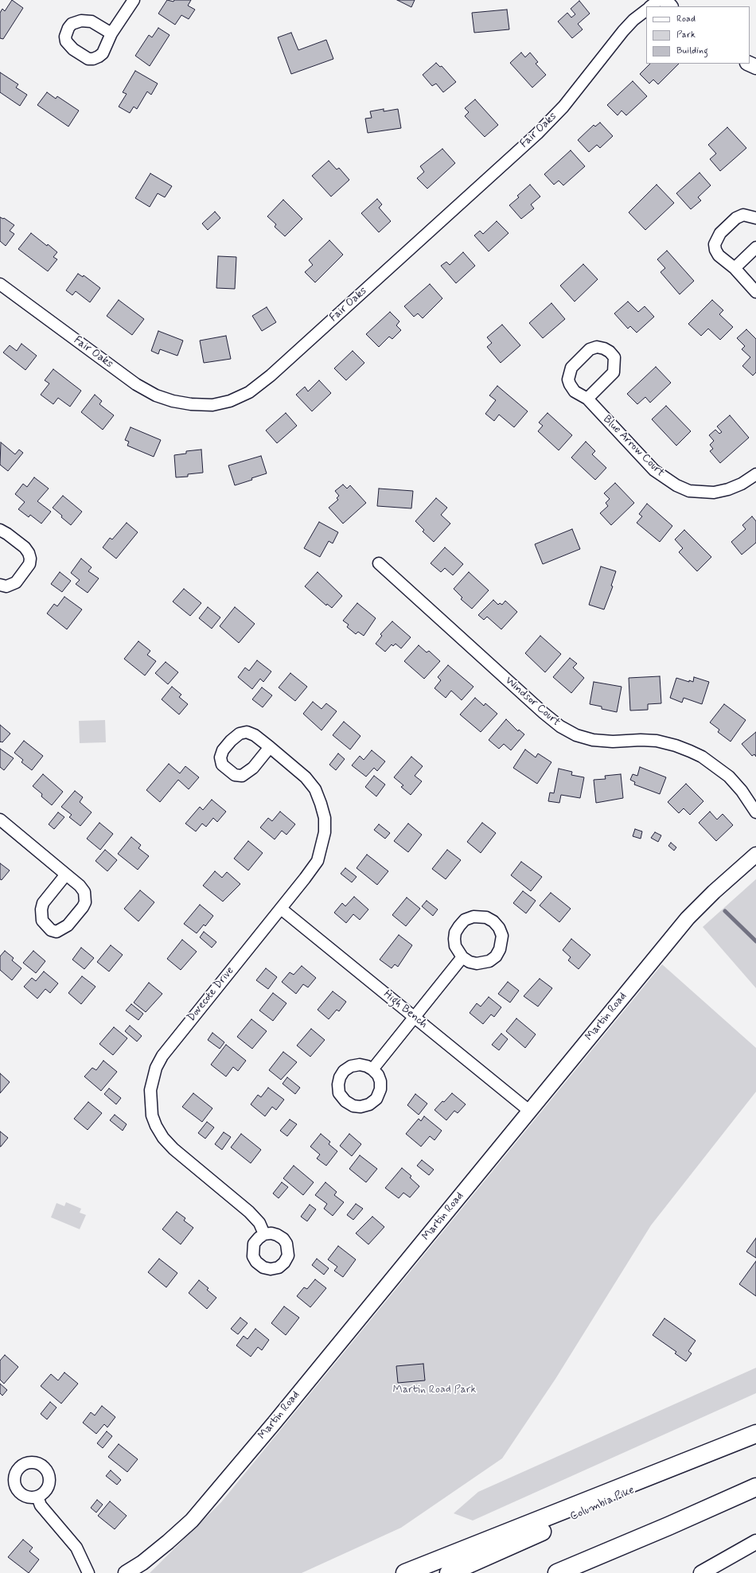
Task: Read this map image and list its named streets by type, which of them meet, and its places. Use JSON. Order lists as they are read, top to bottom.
{
  "streets": {
    "highway": ["Columbia Pike"],
    "street": [
      "Fair Oaks",
      "Blue Arrow Court",
      "Windsor Court",
      "Dovecote Drive",
      "High Bench",
      "Martin Road"
    ]
  },
  "crossings": [
    ["Dovecote Drive", "High Bench"],
    ["High Bench", "Martin Road"]
  ],
  "parks": ["Martin Road Park"],
  "legend": ["Road", "Park", "Building"]
}
